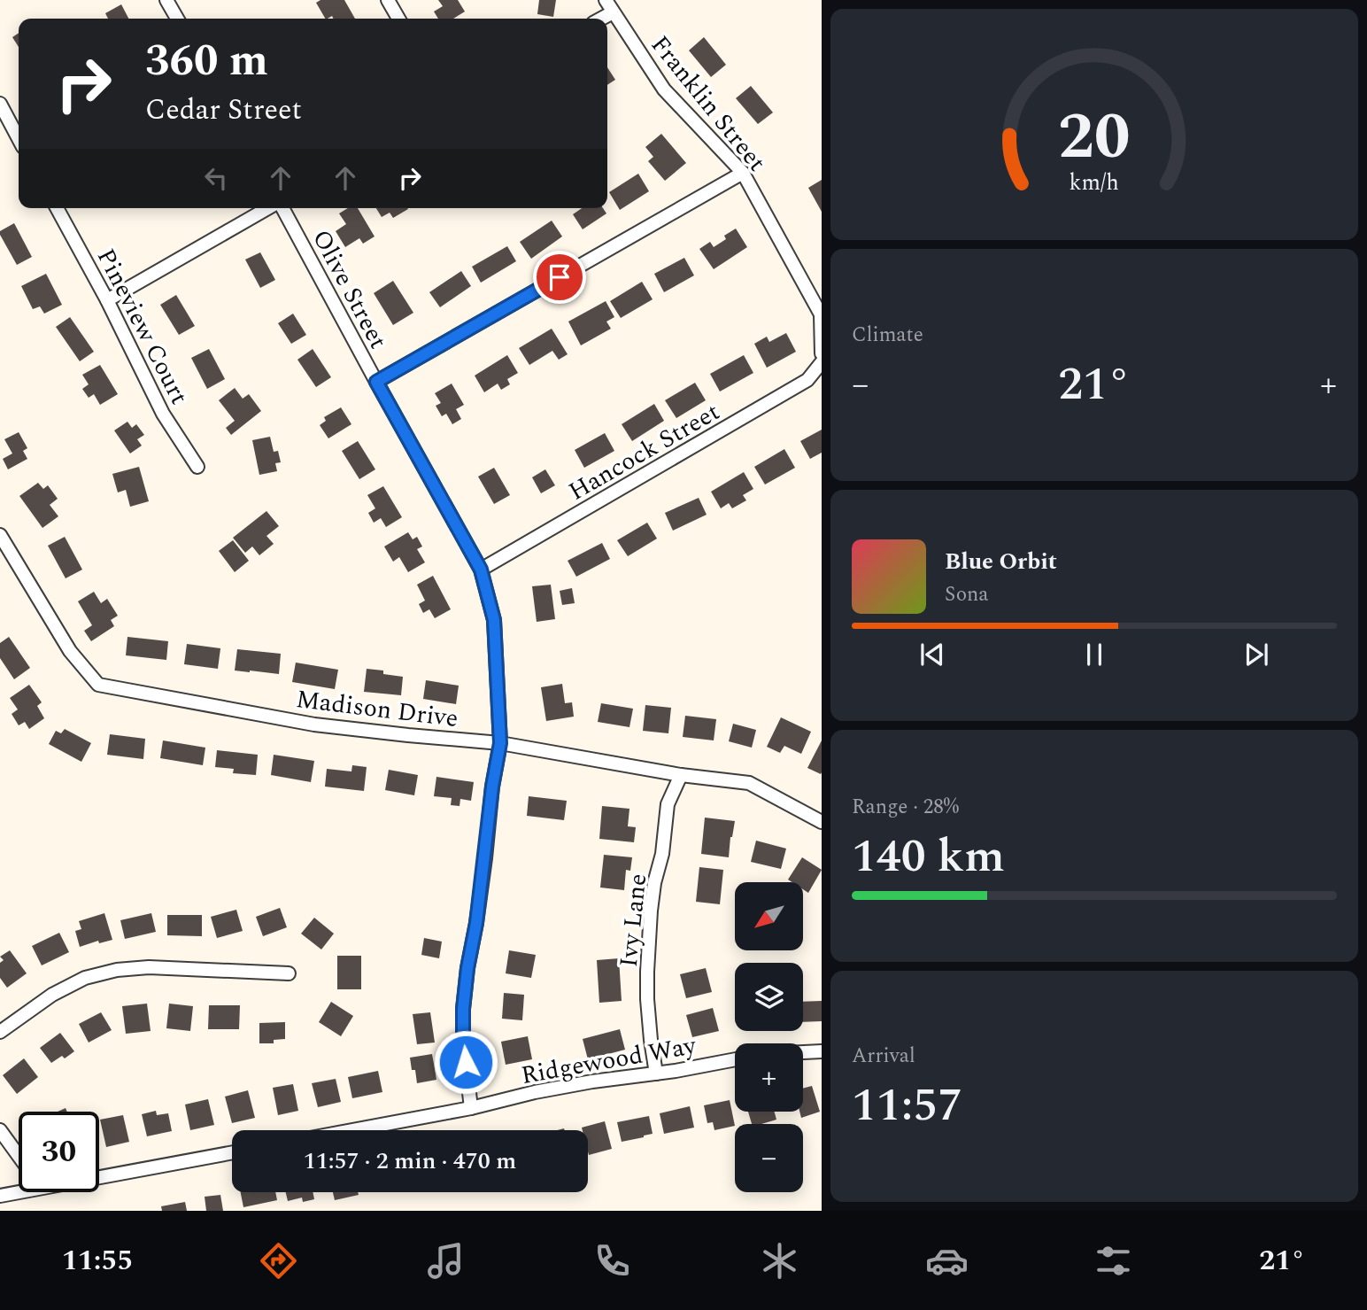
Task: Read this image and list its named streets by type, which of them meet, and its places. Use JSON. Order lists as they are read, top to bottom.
{
  "streets": {
    "street": [
      "Franklin Street",
      "Olive Street",
      "Pineview Court",
      "Hancock Street",
      "Madison Drive",
      "Ivy Lane",
      "Ridgewood Way"
    ]
  },
  "crossings": [
    ["Olive Street", "Hancock Street"],
    ["Olive Street", "Madison Drive"],
    ["Olive Street", "Ridgewood Way"],
    ["Madison Drive", "Ivy Lane"],
    ["Ivy Lane", "Ridgewood Way"]
  ],
  "north": "bottom left",
  "page": {
    "turn": ["360 m", "Cedar Street"],
    "tile": [
      "Climate",
      ["Range · 28%", "140 km"],
      ["Arrival", "11:57"]
    ],
    "heat": ["−", "21°", "+"],
    "song": ["Blue Orbit", "Sona"],
    "map_buttons": ["+", "−"],
    "limit": "30",
    "trip": "11:57 · 2 min · 470 m",
    "tabs": ["11:55", "21°"],
    "gauge": ["20", "km/h"]
  }
}
